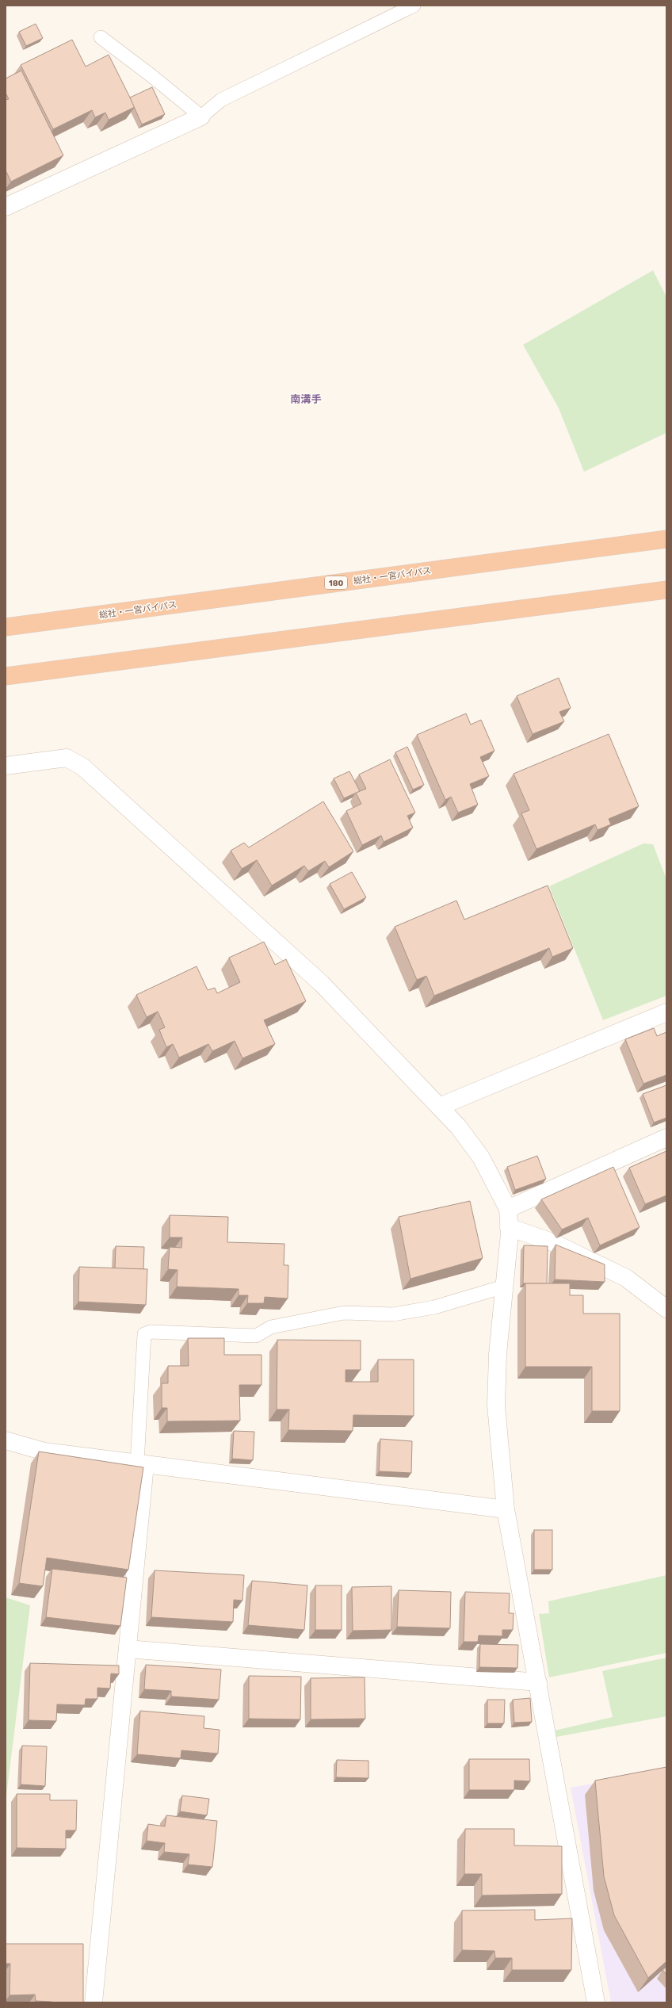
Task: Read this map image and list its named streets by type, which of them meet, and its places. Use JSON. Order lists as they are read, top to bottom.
{
  "streets": {
    "highway": ["総社・一宮バイパス", "180"]
  },
  "districts": ["南溝手"]
}
